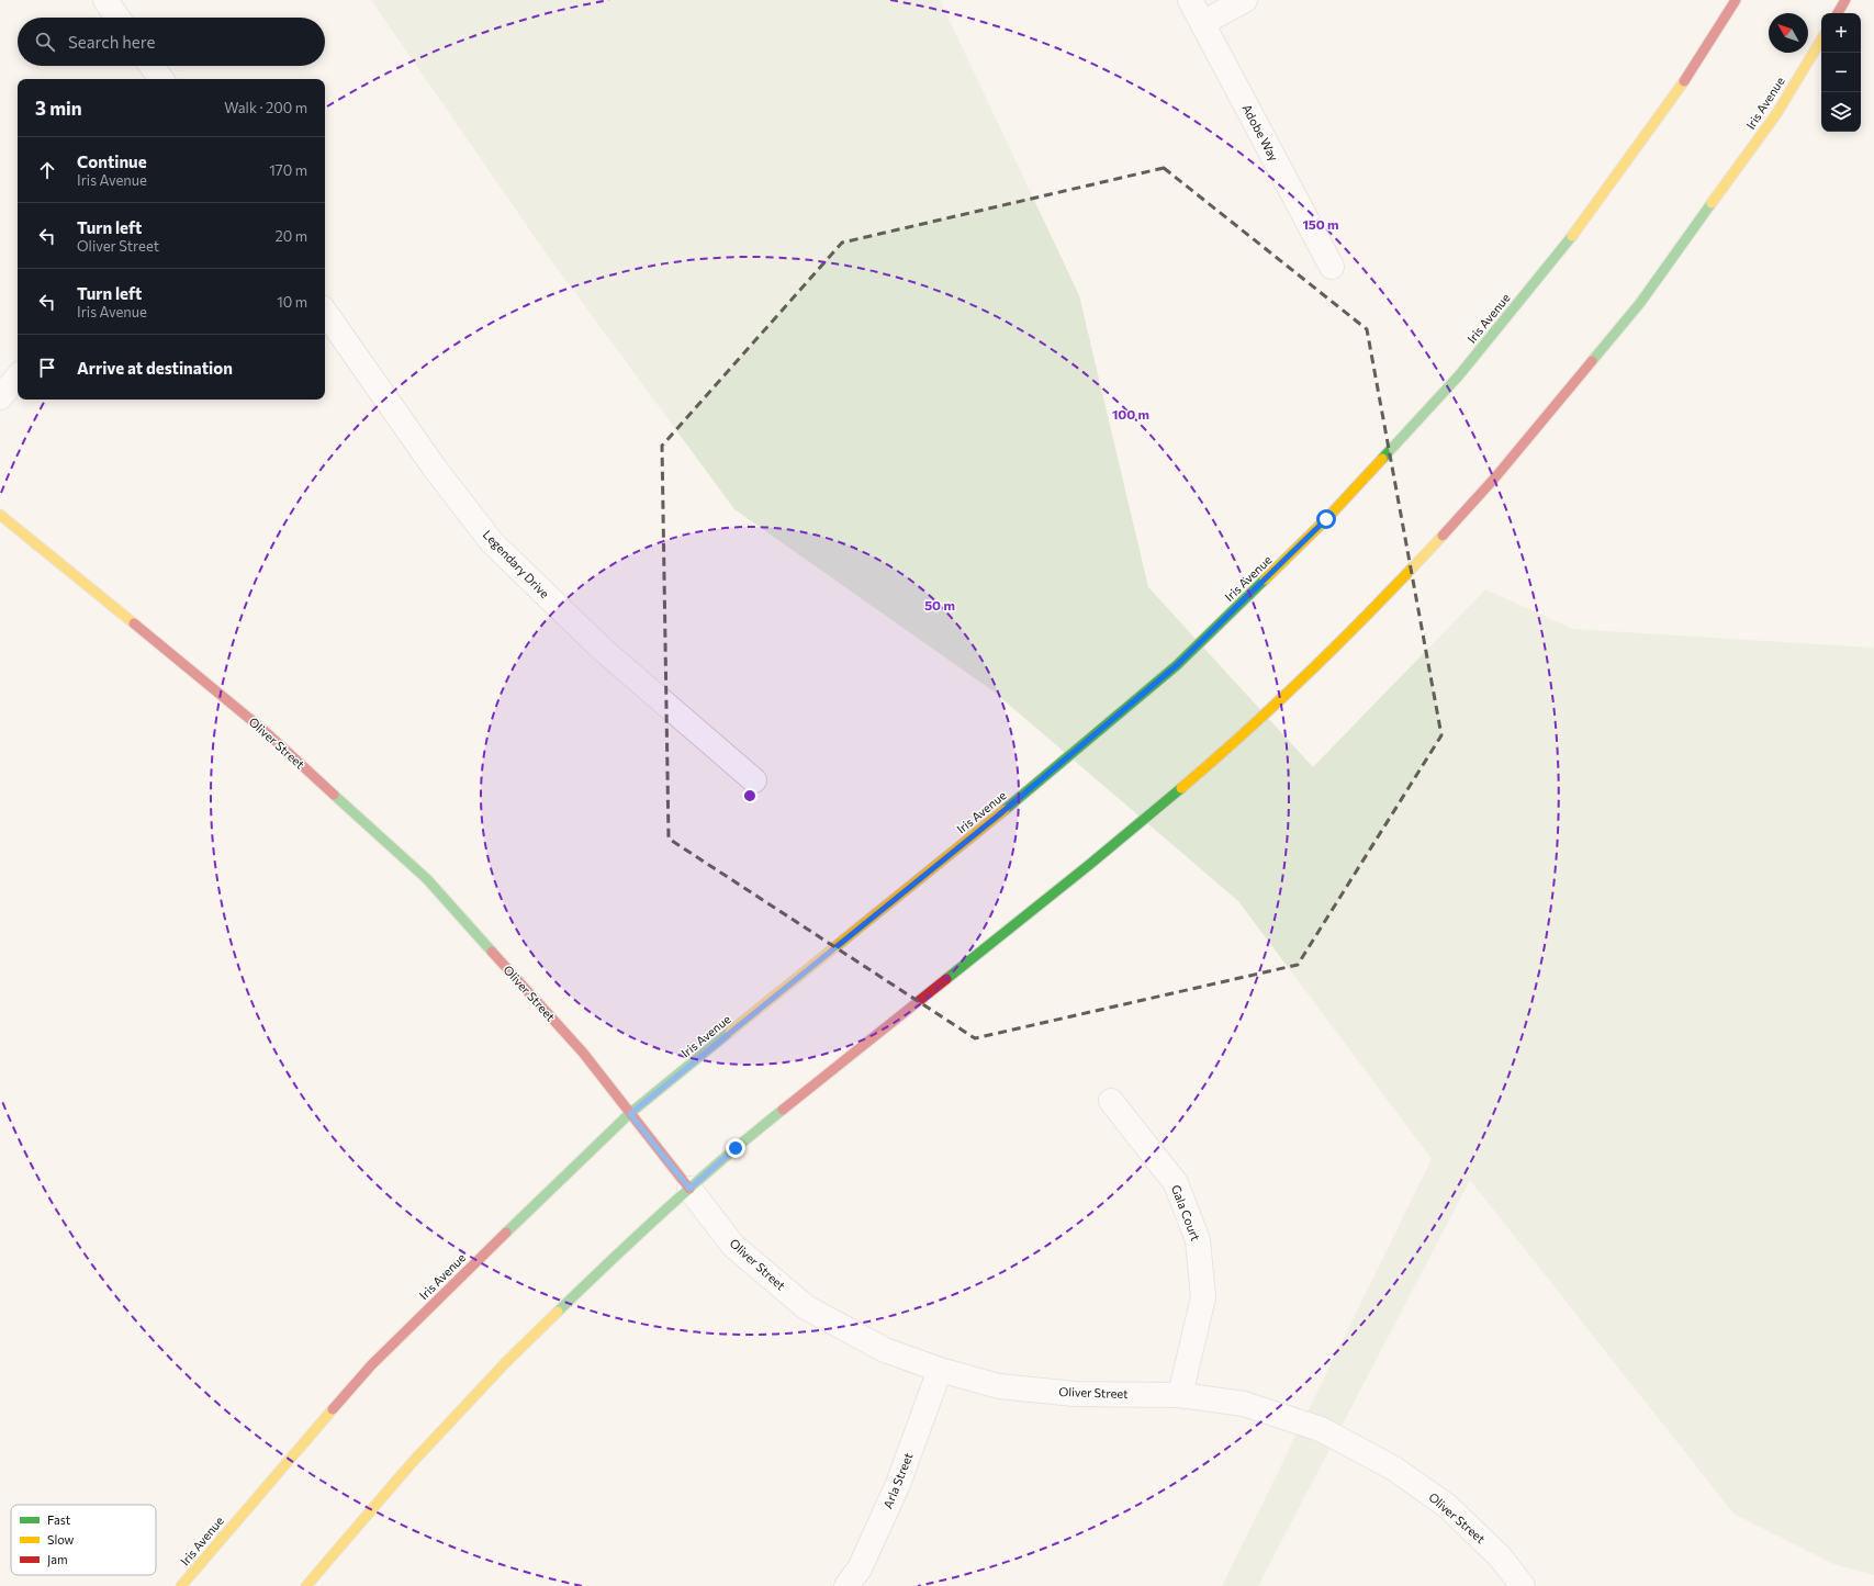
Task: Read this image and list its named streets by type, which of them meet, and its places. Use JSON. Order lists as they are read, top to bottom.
{
  "streets": {
    "main road": ["Iris Avenue", "Oliver Street"],
    "street": [
      "Adobe Way",
      "Legendary Drive",
      "Gala Court",
      "Arla Street"
    ]
  },
  "crossings": [
    ["Iris Avenue", "Oliver Street"],
    ["Oliver Street", "Gala Court"],
    ["Oliver Street", "Arla Street"]
  ],
  "legend": ["Fast", "Slow", "Jam"],
  "north": "top left",
  "page": {
    "map_buttons": ["+", "−"],
    "search": "Search here",
    "heading": ["3 min", "Walk · 200 m"],
    "list": [
      ["Continue", "Iris Avenue", "170 m"],
      ["Turn left", "Oliver Street", "20 m"],
      ["Turn left", "Iris Avenue", "10 m"],
      "Arrive at destination"
    ]
  },
  "rings": ["150 m", "100 m", "50 m"]
}
